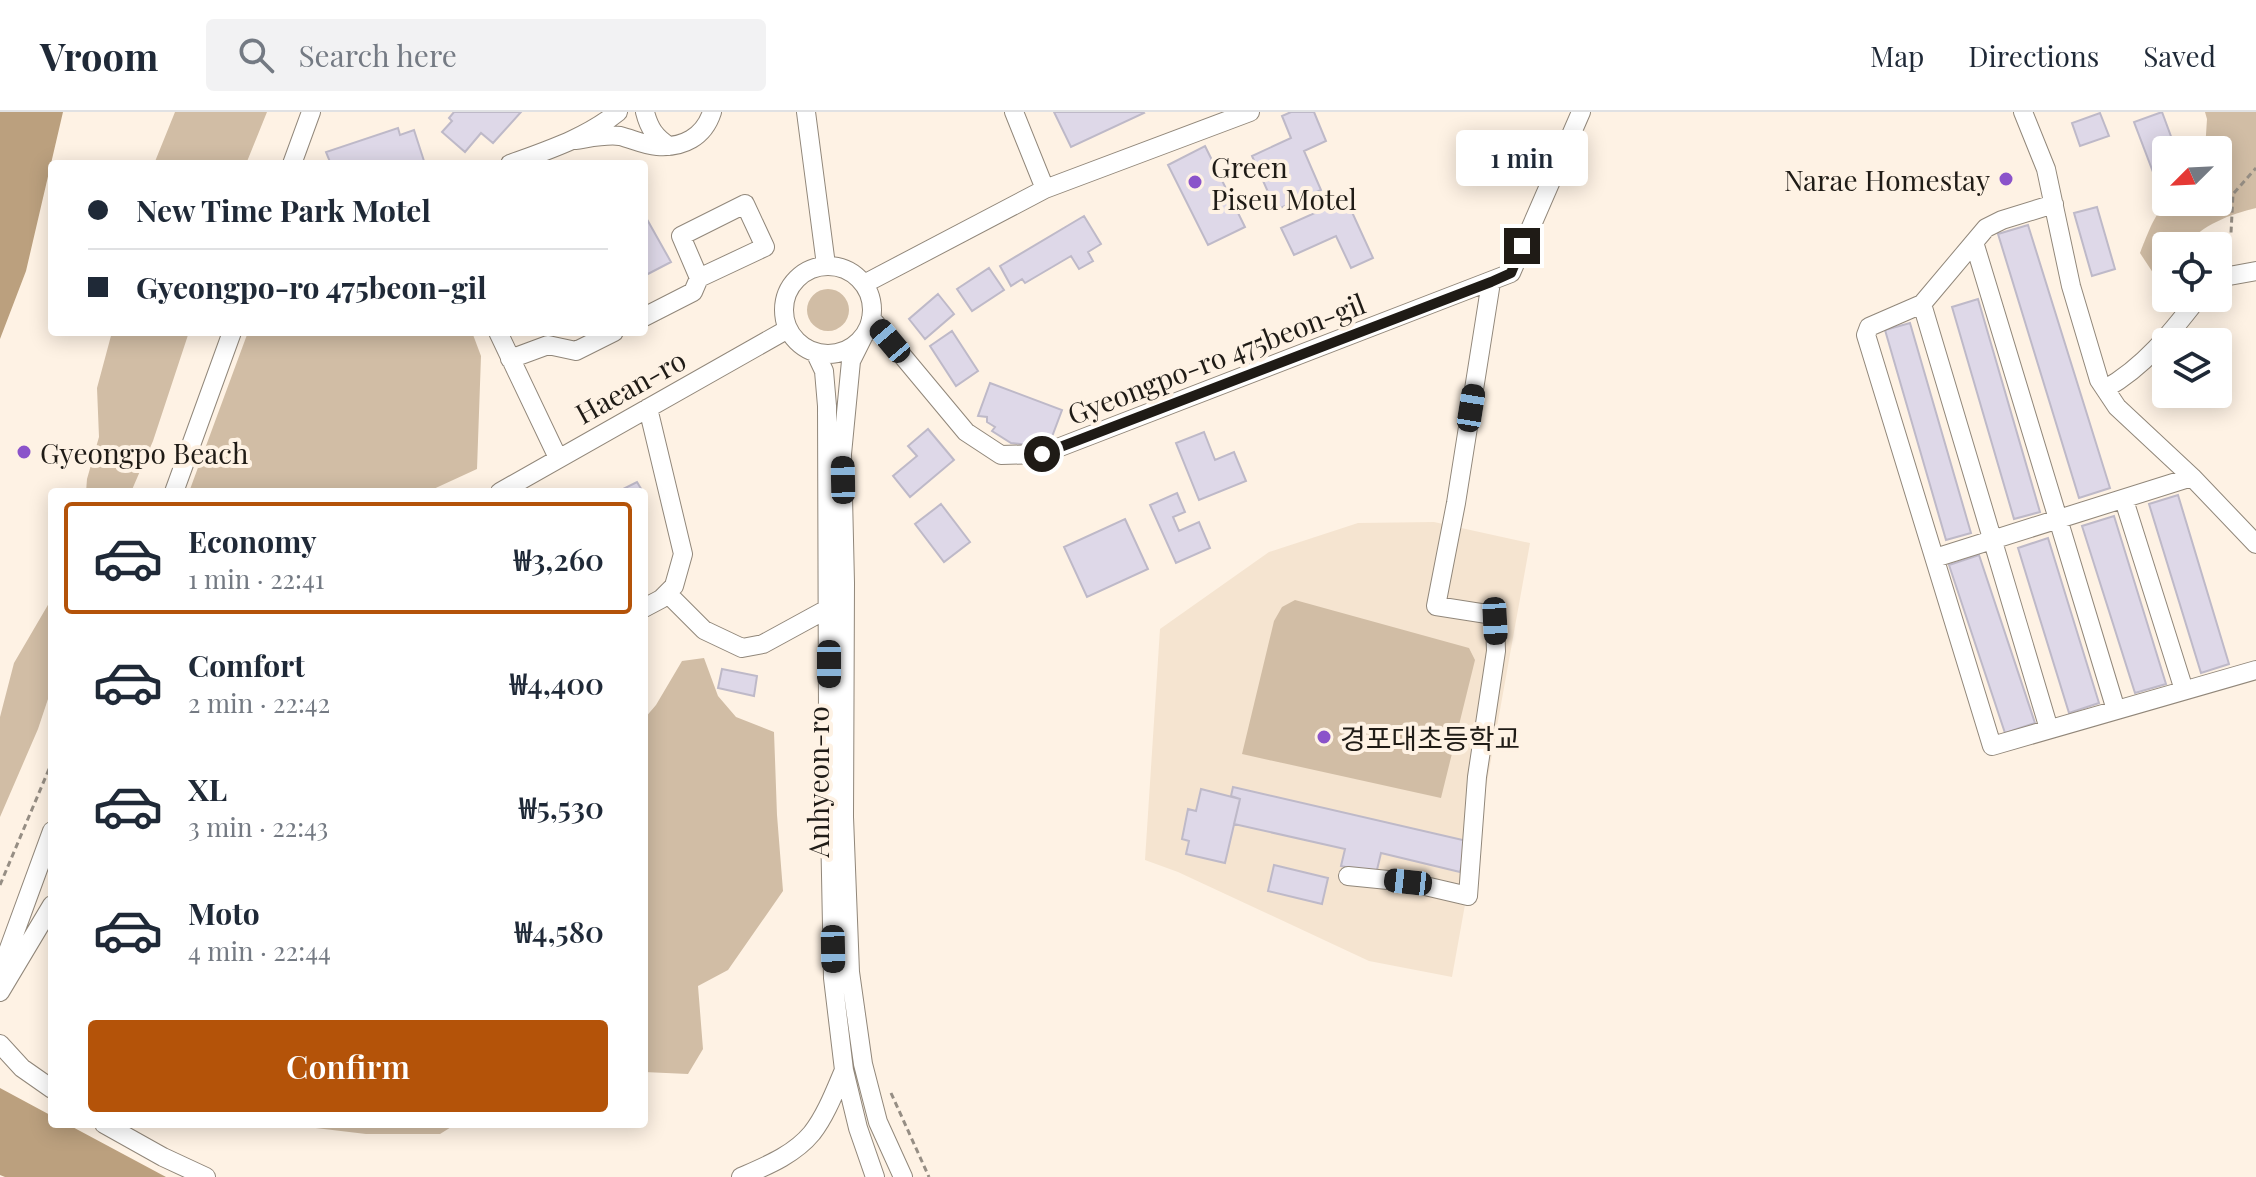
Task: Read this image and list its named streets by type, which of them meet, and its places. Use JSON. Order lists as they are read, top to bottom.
{
  "streets": {
    "street": ["Gyeongpo-ro 475beon-gil", "Haean-ro", "Anhyeon-ro"]
  },
  "crossings": [
    ["Gyeongpo-ro 475beon-gil", "Haean-ro"],
    ["Gyeongpo-ro 475beon-gil", "Anhyeon-ro"],
    ["Haean-ro", "Anhyeon-ro"]
  ],
  "places": [
    "Narae Homestay",
    "Green Piseu Motel",
    "Gyeongpo Beach",
    "경포대초등학교"
  ],
  "north": "bottom left",
  "page": {
    "header": "Vroom",
    "search": "Search here",
    "nav": ["Map", "Directions", "Saved"],
    "bubble": "1 min",
    "banner": ["New Time Park Motel", "Gyeongpo-ro 475beon-gil"],
    "list": [
      {
        "name": "Economy",
        "note": "1 min · 22:41",
        "value": "₩3,260"
      },
      {
        "name": "Comfort",
        "note": "2 min · 22:42",
        "value": "₩4,400"
      },
      {
        "name": "XL",
        "note": "3 min · 22:43",
        "value": "₩5,530"
      },
      {
        "name": "Moto",
        "note": "4 min · 22:44",
        "value": "₩4,580"
      }
    ],
    "buttons": "Confirm"
  }
}
